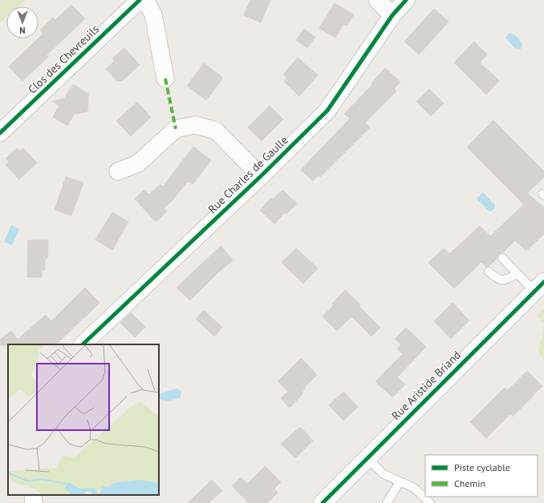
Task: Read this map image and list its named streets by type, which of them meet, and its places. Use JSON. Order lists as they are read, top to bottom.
{
  "streets": {
    "street": ["Clos des Chevreuils", "Rue Charles de Gaulle", "Rue Aristide Briand"]
  },
  "legend": ["Piste cyclable", "Chemin"],
  "north": "bottom"
}
